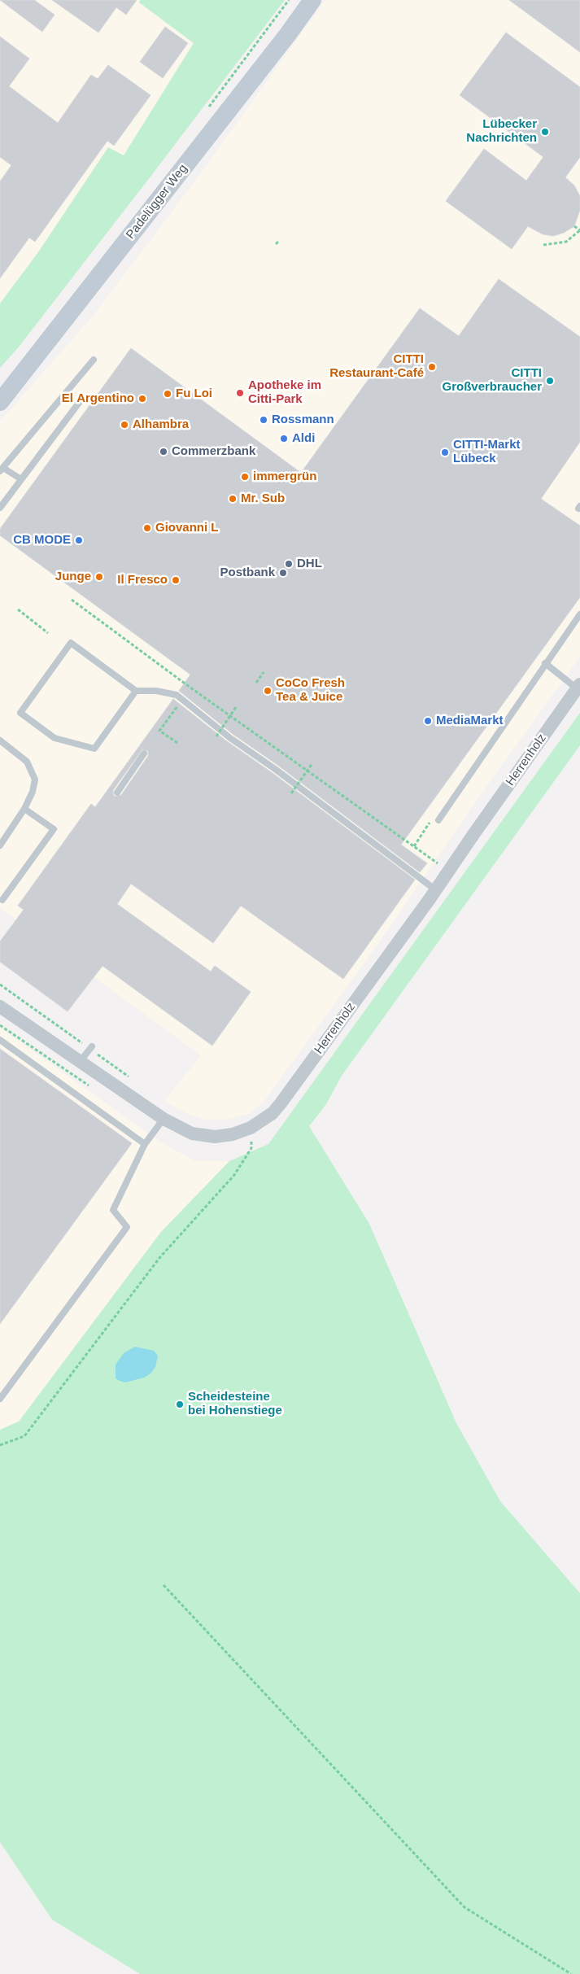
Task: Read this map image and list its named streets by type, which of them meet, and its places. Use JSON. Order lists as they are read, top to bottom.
{
  "streets": {
    "main road": ["Padelügger Weg"],
    "street": ["Herrenholz"]
  },
  "places": [
    "Lübecker Nachrichten",
    "CITTI Restaurant-Café",
    "CITTI Großverbraucher",
    "Apotheke im Citti-Park",
    "Fu Loi",
    "El Argentino",
    "Rossmann",
    "Alhambra",
    "Aldi",
    "Commerzbank",
    "CITTI-Markt Lübeck",
    "immergrün",
    "Mr. Sub",
    "Giovanni L",
    "CB MODE",
    "DHL",
    "Postbank",
    "Junge",
    "Il Fresco",
    "CoCo Fresh Tea & Juice",
    "MediaMarkt",
    "Scheidesteine bei Hohenstiege"
  ]
}
